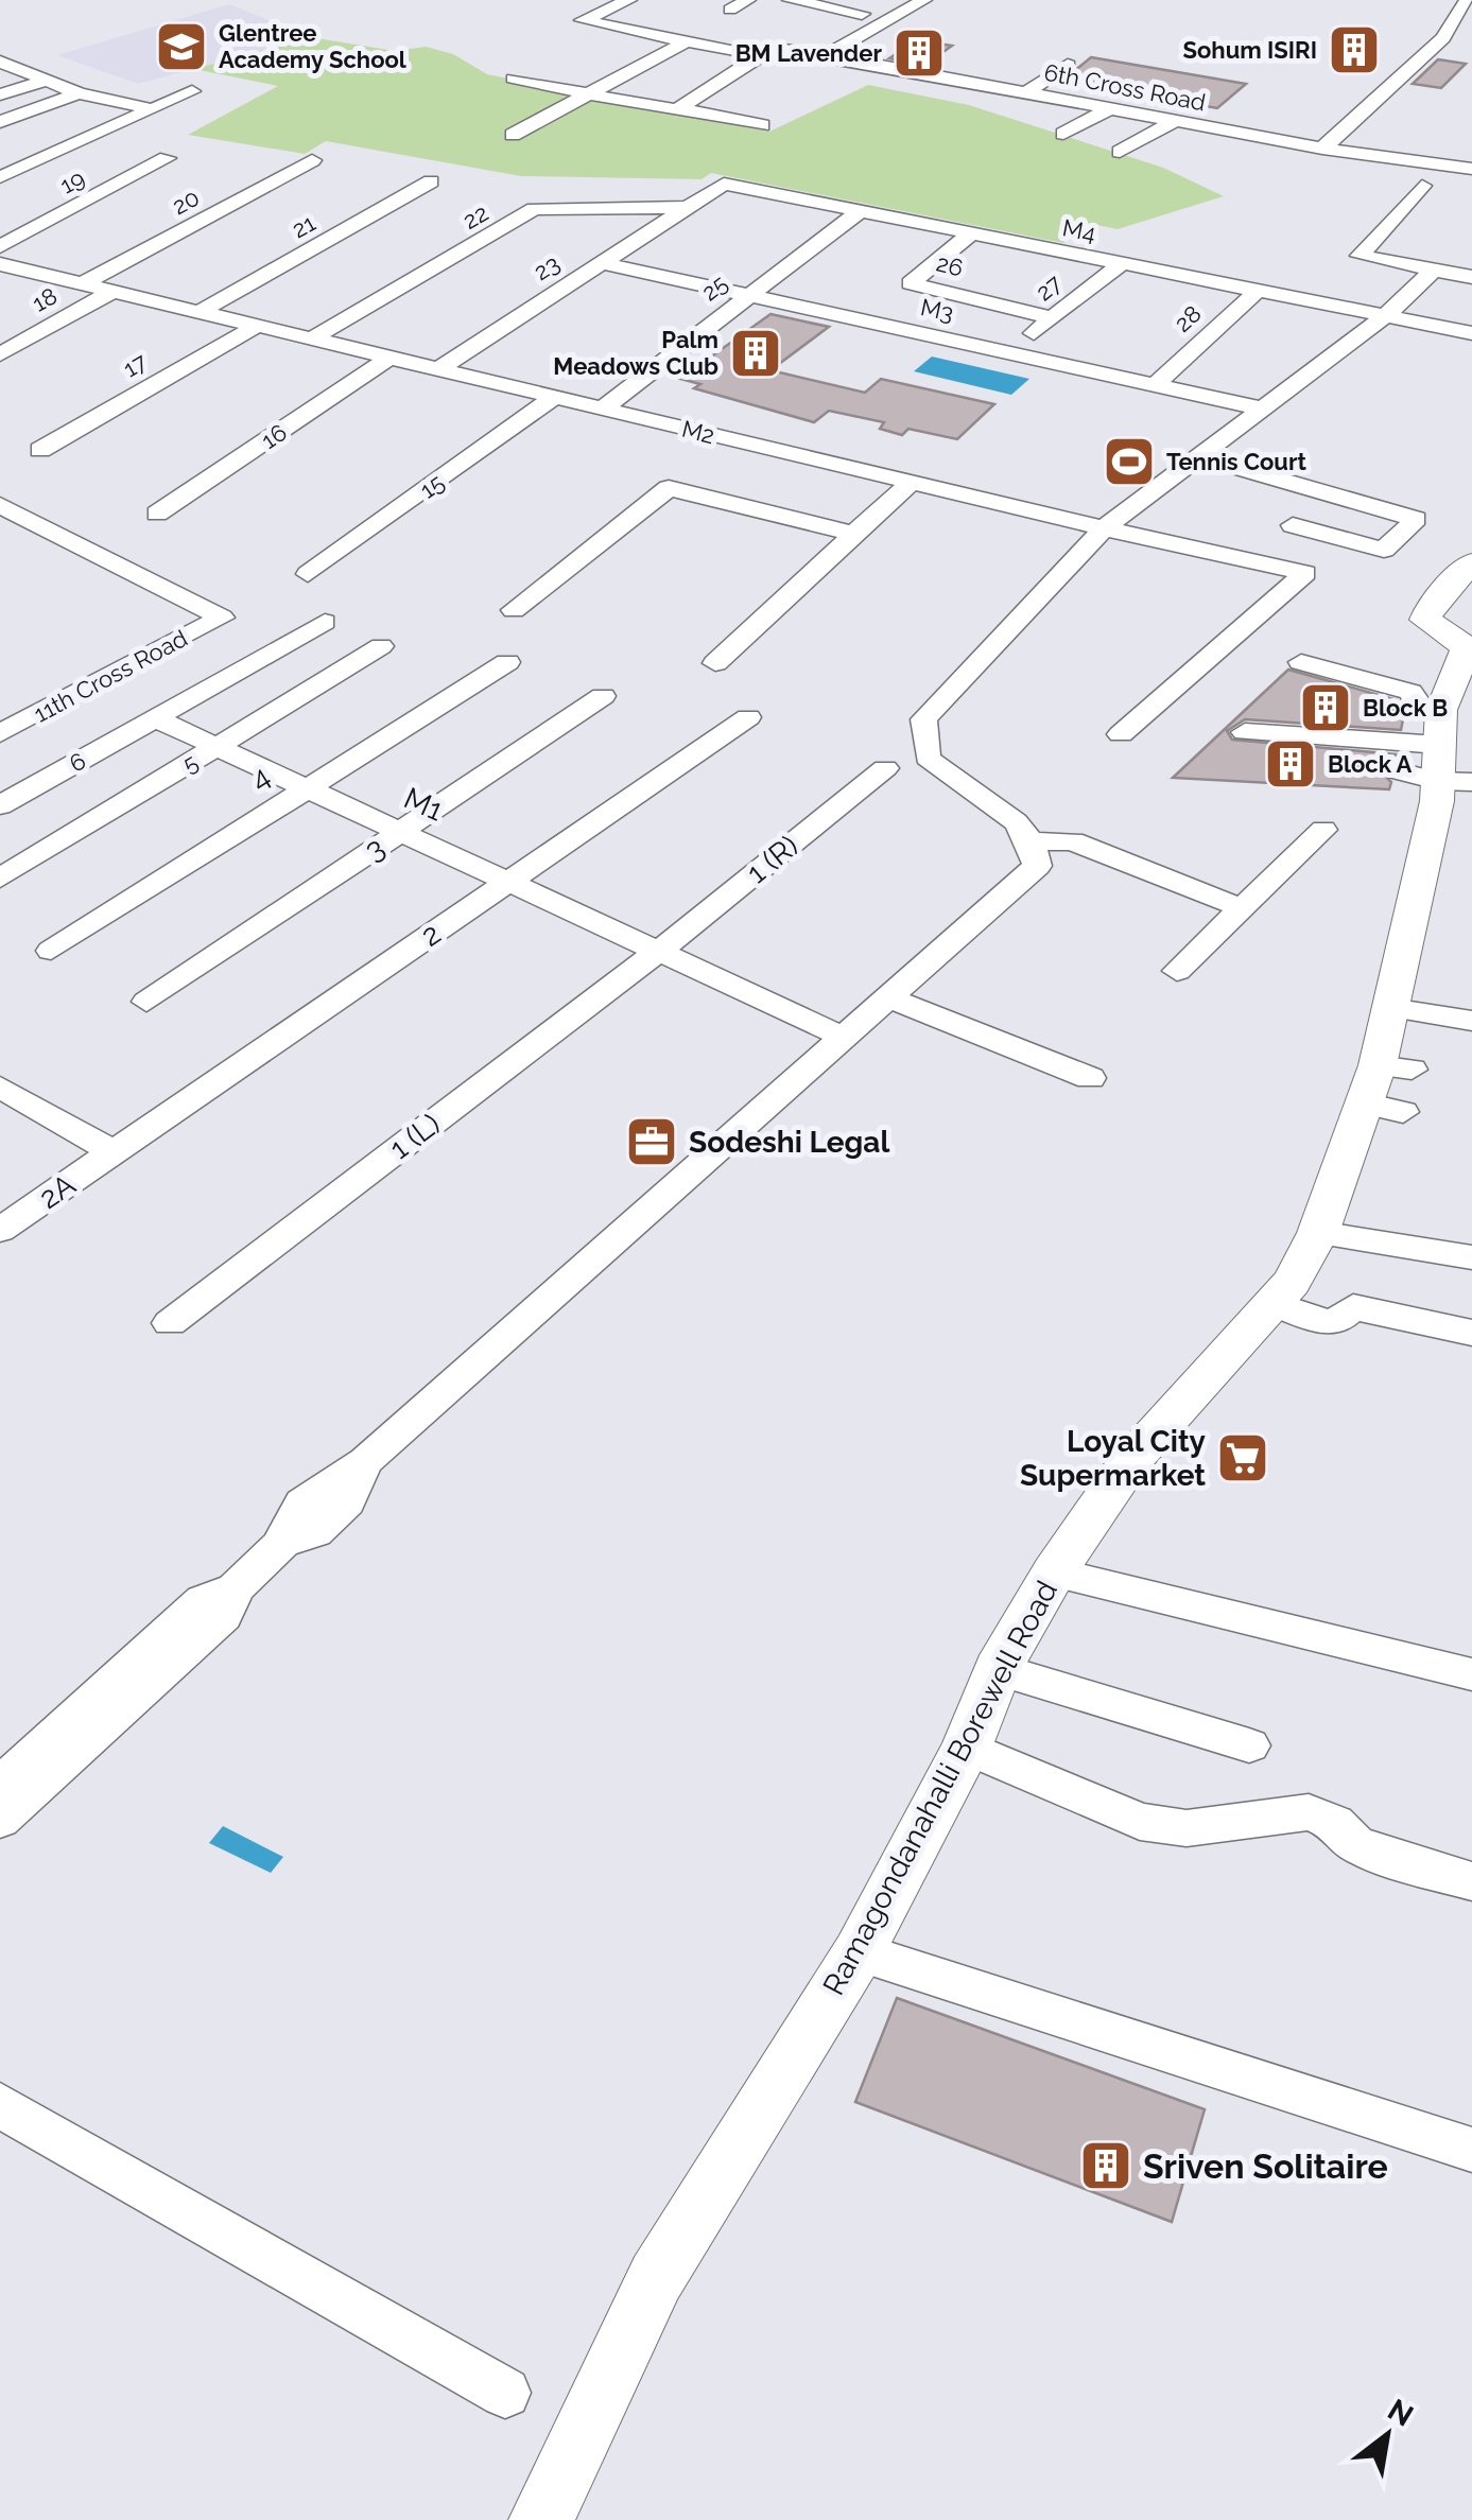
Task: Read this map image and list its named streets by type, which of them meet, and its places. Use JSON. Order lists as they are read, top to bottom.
{
  "streets": {
    "street": [
      "6th Cross Road",
      "19",
      "20",
      "22",
      "21",
      "M4",
      "26",
      "23",
      "25",
      "27",
      "18",
      "M3",
      "28",
      "17",
      "M2",
      "16",
      "15",
      "11th Cross Road",
      "6",
      "5",
      "4",
      "M1",
      "3",
      "1 (R)",
      "2",
      "1 (L)",
      "2A",
      "Ramagondanahalli Borewell Road"
    ]
  },
  "crossings": [
    ["20", "M2"],
    ["22", "M4"],
    ["22", "23"],
    ["22", "M2"],
    ["21", "M2"],
    ["M4", "26"],
    ["M4", "23"],
    ["M4", "25"],
    ["M4", "27"],
    ["M4", "28"],
    ["26", "27"],
    ["23", "M3"],
    ["23", "M2"],
    ["25", "M3"],
    ["25", "M2"],
    ["27", "M3"],
    ["18", "M2"],
    ["M3", "28"],
    ["17", "M2"],
    ["M2", "16"],
    ["M2", "15"],
    ["6", "M1"],
    ["5", "M1"],
    ["4", "M1"],
    ["M1", "3"],
    ["M1", "1 (R)"],
    ["M1", "2"],
    ["M1", "1 (L)"],
    ["1 (R)", "1 (L)"],
    ["2", "2A"]
  ],
  "places": {
    "school or university": ["Glentree Academy School"],
    "building": [
      "Sohum ISIRI",
      "BM Lavender",
      "Palm Meadows Club",
      "Block B",
      "Block A",
      "Sriven Solitaire"
    ],
    "sports": ["Tennis Court"],
    "office": ["Sodeshi Legal"],
    "supermarket": ["Loyal City Supermarket"]
  },
  "north": "top right"
}
